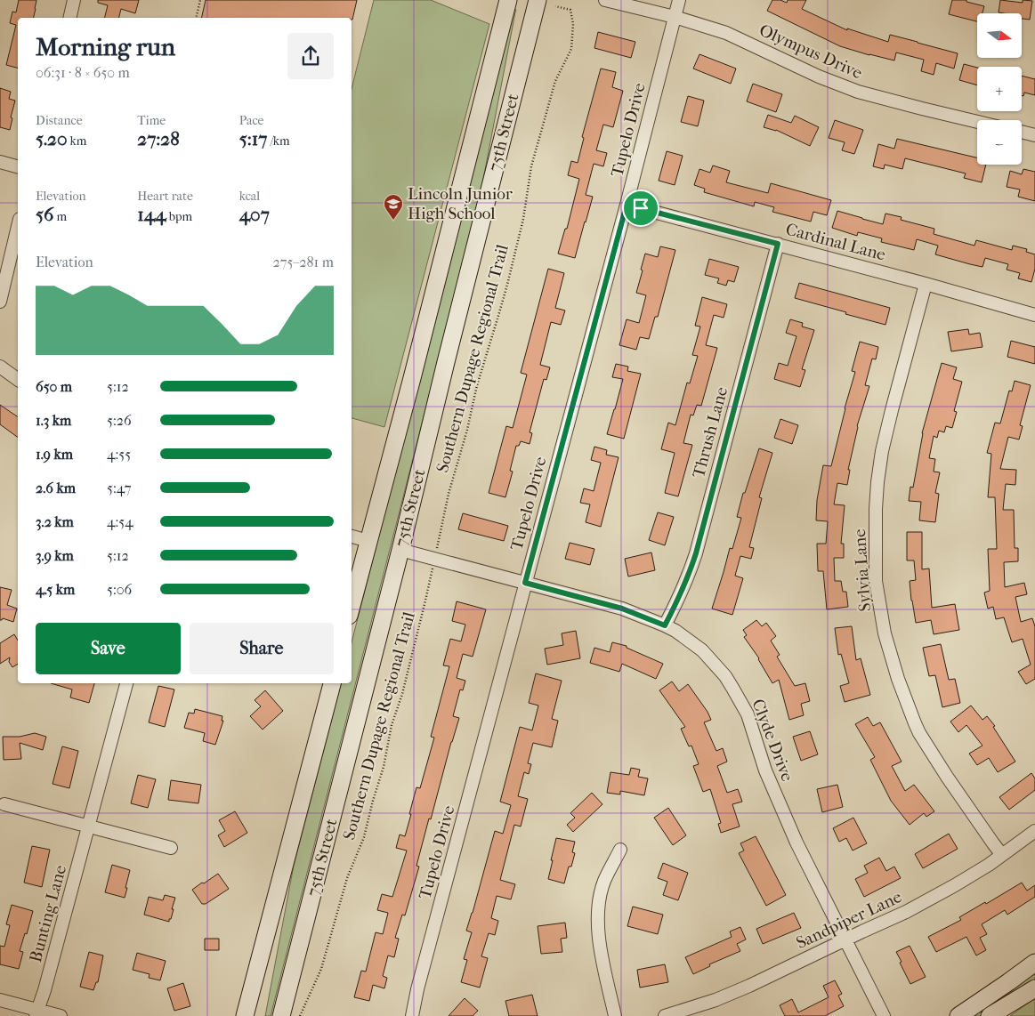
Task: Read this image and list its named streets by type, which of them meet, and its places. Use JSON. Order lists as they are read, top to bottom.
{
  "streets": {
    "main road": ["75th Street"],
    "street": [
      "Olympus Drive",
      "Tupelo Drive",
      "Cardinal Lane",
      "Thrush Lane",
      "Sylvia Lane",
      "Clyde Drive",
      "Bunting Lane",
      "Sandpiper Lane"
    ],
    "path": ["Southern Dupage Regional Trail"]
  },
  "crossings": [
    ["Olympus Drive", "Tupelo Drive"],
    ["Tupelo Drive", "Cardinal Lane"],
    ["Tupelo Drive", "Clyde Drive"],
    ["75th Street", "Clyde Drive"],
    ["Cardinal Lane", "Thrush Lane"],
    ["Cardinal Lane", "Sylvia Lane"],
    ["Thrush Lane", "Clyde Drive"],
    ["Sylvia Lane", "Sandpiper Lane"],
    ["Clyde Drive", "Sandpiper Lane"]
  ],
  "places": {
    "school or university": ["Lincoln Junior High School"]
  },
  "north": "right",
  "page": {
    "map_buttons": ["+", "−"],
    "heading": ["Morning run", "06:31 · 8 × 650 m"],
    "stats": [
      ["Distance", "5.20 km"],
      ["Time", "27:28"],
      ["Pace", "5:17 /km"],
      ["Elevation", "56 m"],
      ["Heart rate", "144 bpm"],
      ["kcal", "407"]
    ],
    "chart": ["Elevation", "275–281 m"],
    "list": [
      {
        "name": "650 m",
        "note": "5:12"
      },
      {
        "name": "1.3 km",
        "note": "5:26"
      },
      {
        "name": "1.9 km",
        "note": "4:55"
      },
      {
        "name": "2.6 km",
        "note": "5:47"
      },
      {
        "name": "3.2 km",
        "note": "4:54"
      },
      {
        "name": "3.9 km",
        "note": "5:12"
      },
      {
        "name": "4.5 km",
        "note": "5:06"
      }
    ],
    "buttons": ["Save", "Share"]
  }
}
